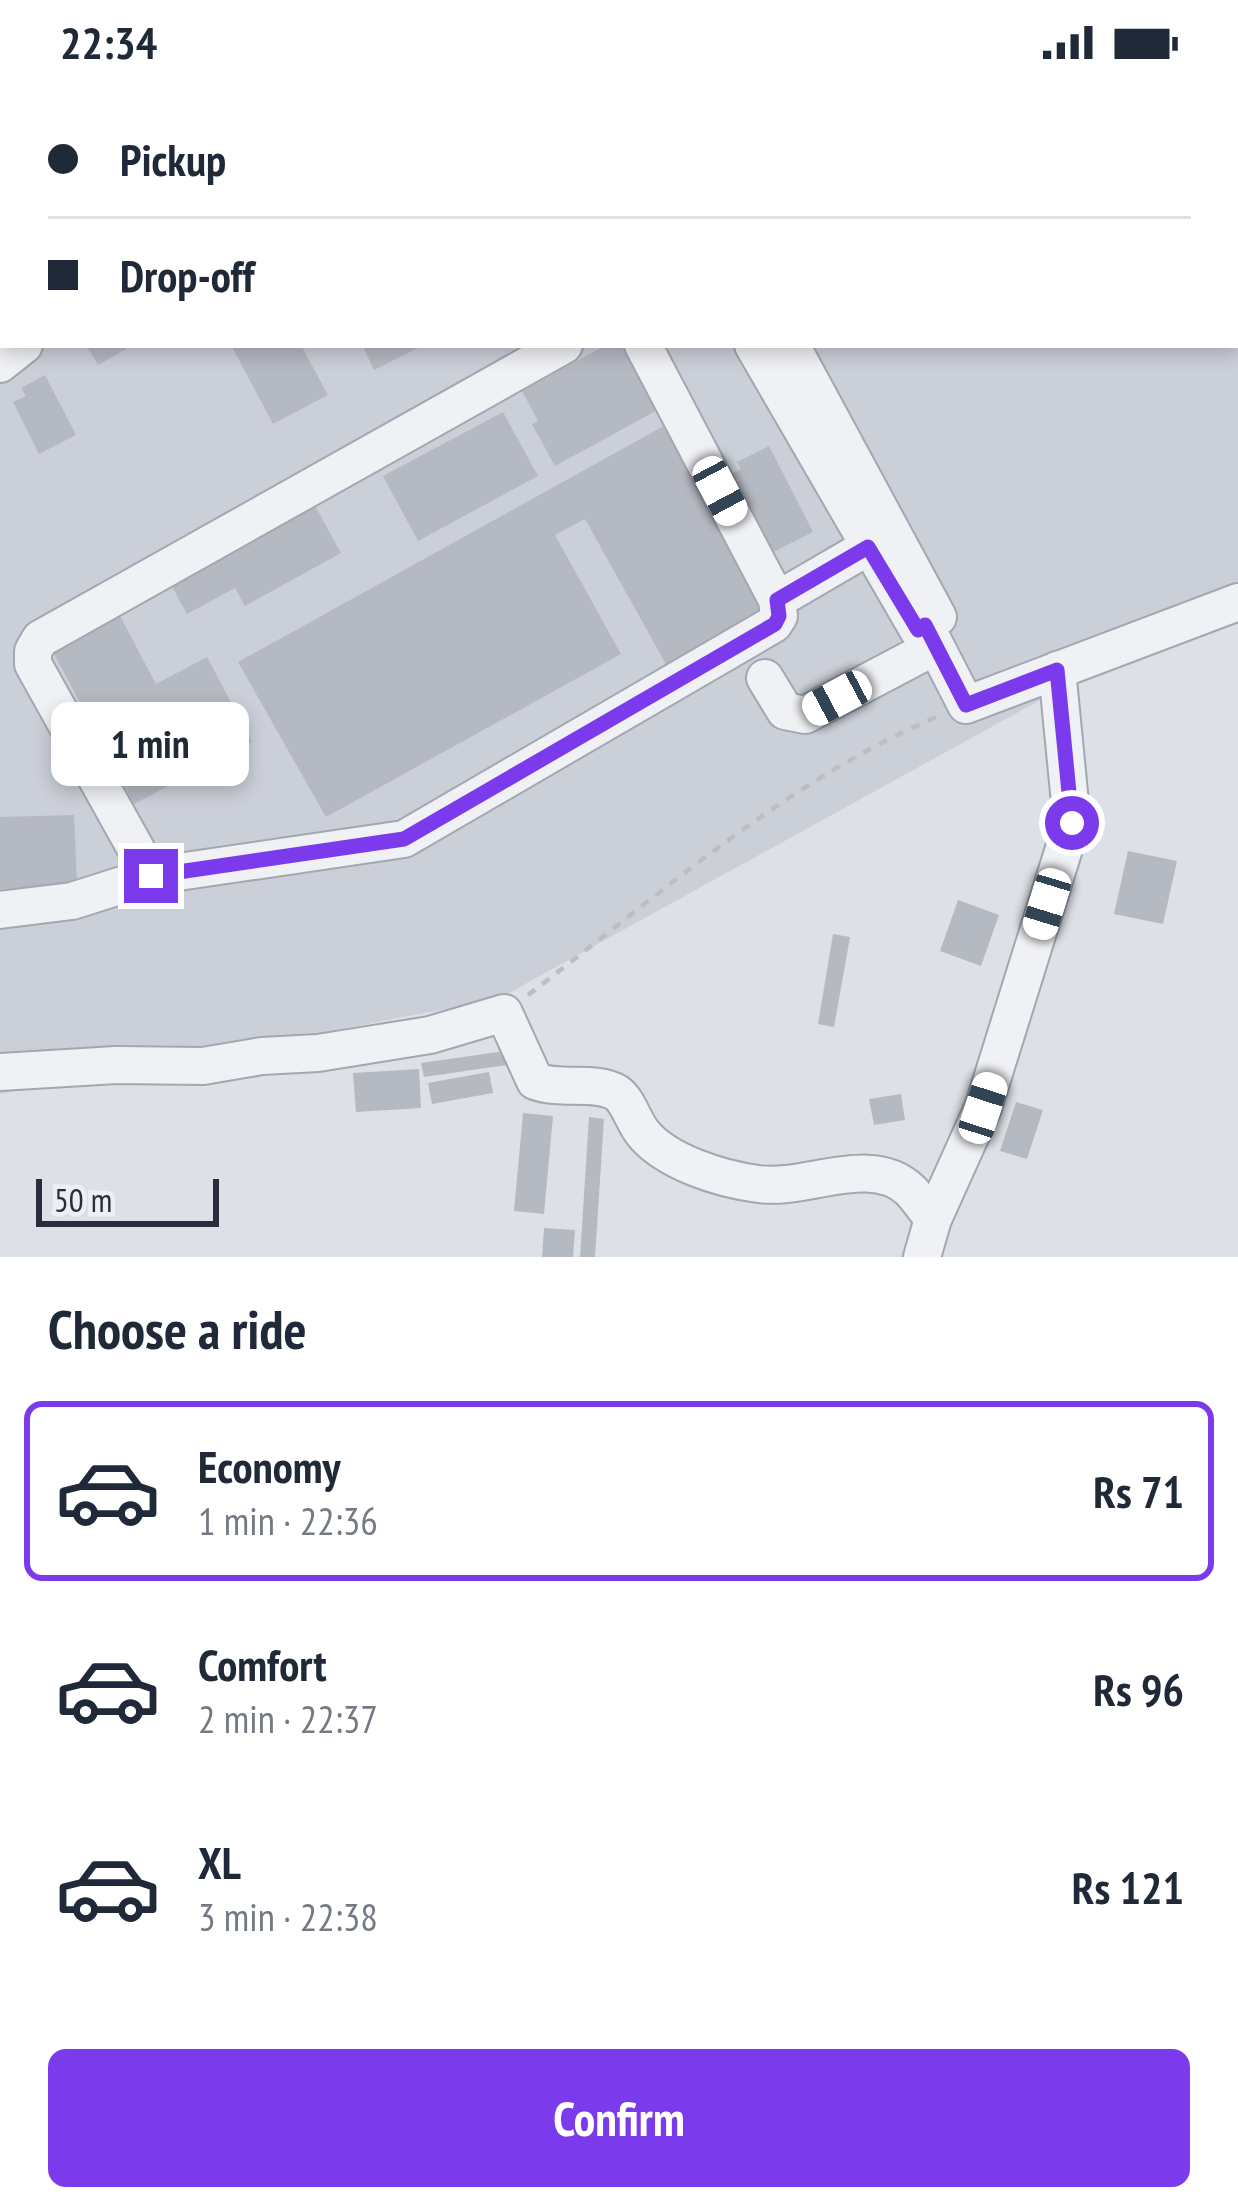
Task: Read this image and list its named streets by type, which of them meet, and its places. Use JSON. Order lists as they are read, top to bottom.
{
  "scale_bar": "50 m",
  "page": {
    "status": "22:34",
    "banner": ["Pickup", "Drop-off"],
    "bubble": "1 min",
    "scale": "50 m",
    "heading": "Choose a ride",
    "list": [
      {
        "name": "Economy",
        "note": "1 min · 22:36",
        "value": "Rs 71"
      },
      {
        "name": "Comfort",
        "note": "2 min · 22:37",
        "value": "Rs 96"
      },
      {
        "name": "XL",
        "note": "3 min · 22:38",
        "value": "Rs 121"
      }
    ],
    "buttons": "Confirm"
  }
}
